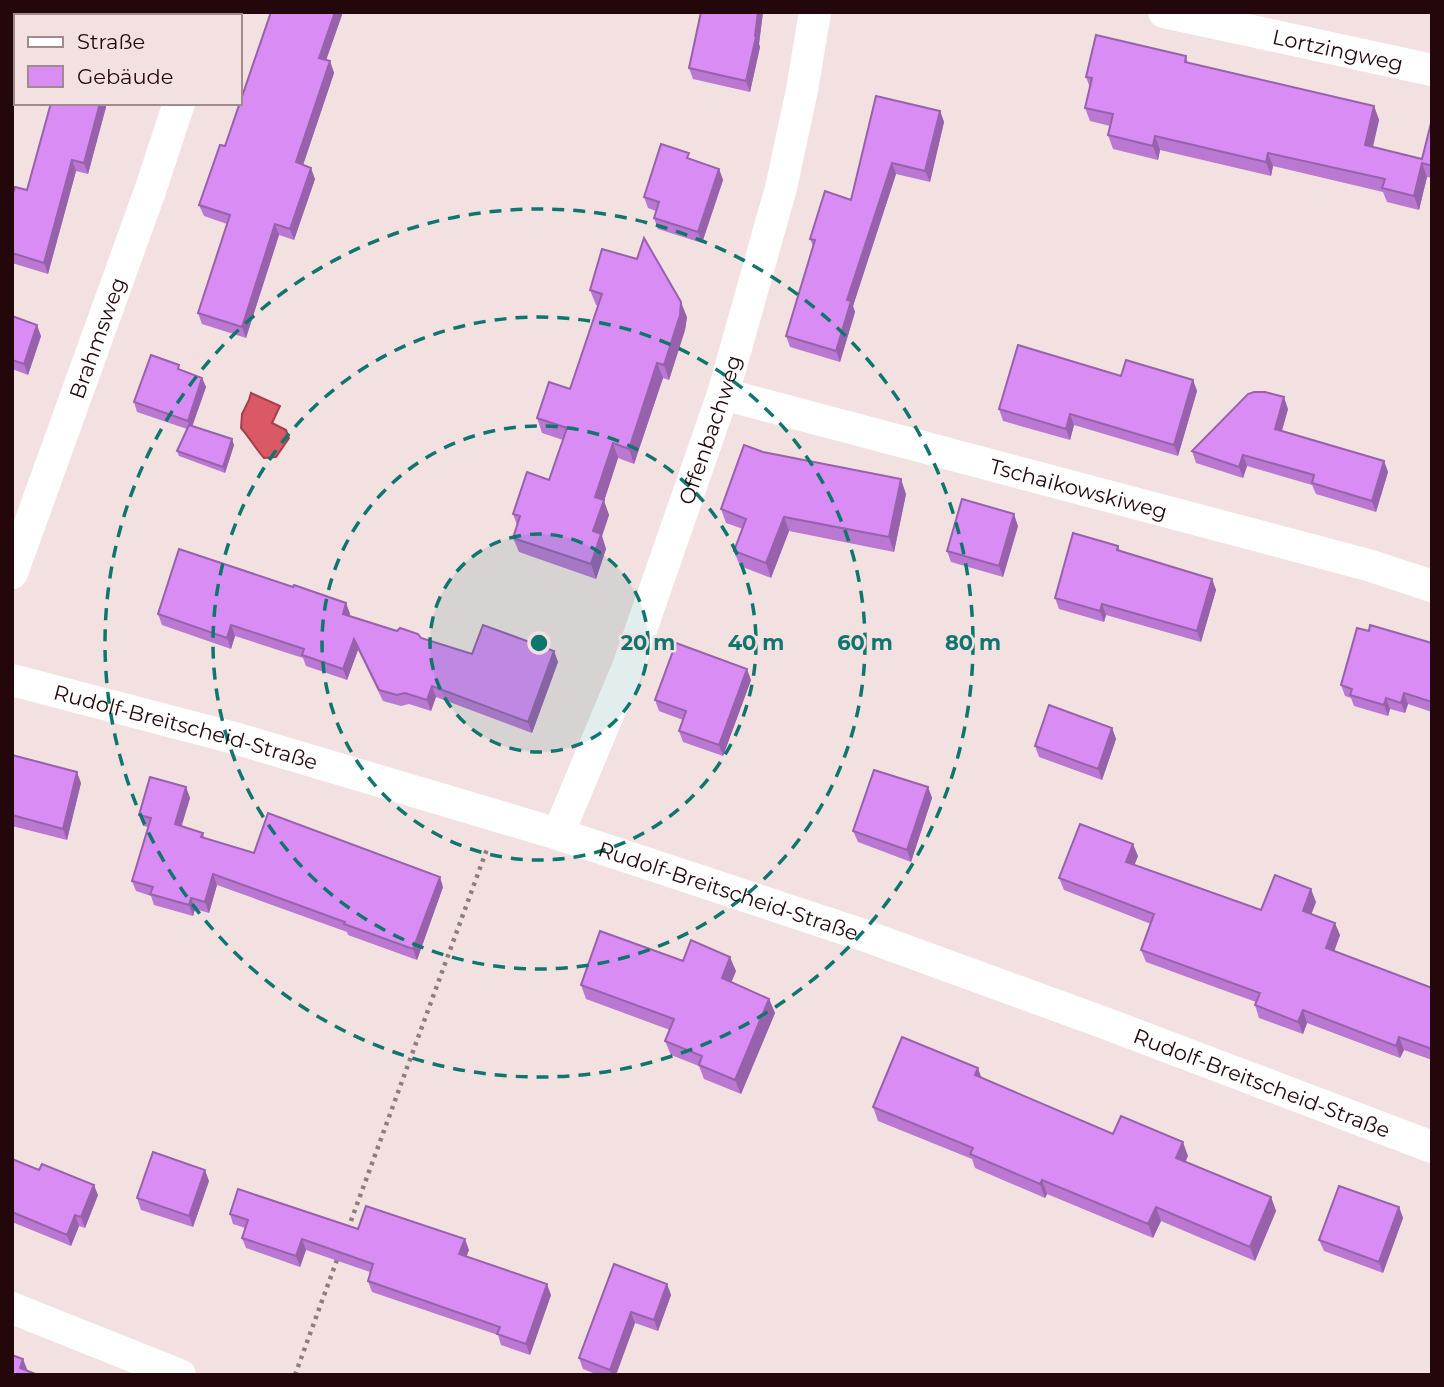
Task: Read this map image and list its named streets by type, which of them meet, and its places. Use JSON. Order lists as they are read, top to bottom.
{
  "streets": {
    "street": [
      "Lortzingweg",
      "Brahmsweg",
      "Offenbachweg",
      "Tschaikowskiweg",
      "Rudolf-Breitscheid-Straße"
    ]
  },
  "crossings": [
    ["Offenbachweg", "Tschaikowskiweg"],
    ["Offenbachweg", "Rudolf-Breitscheid-Straße"]
  ],
  "legend": ["Straße", "Gebäude"],
  "rings": [
    "20 m",
    "40 m",
    "60 m",
    "80 m"
  ]
}
